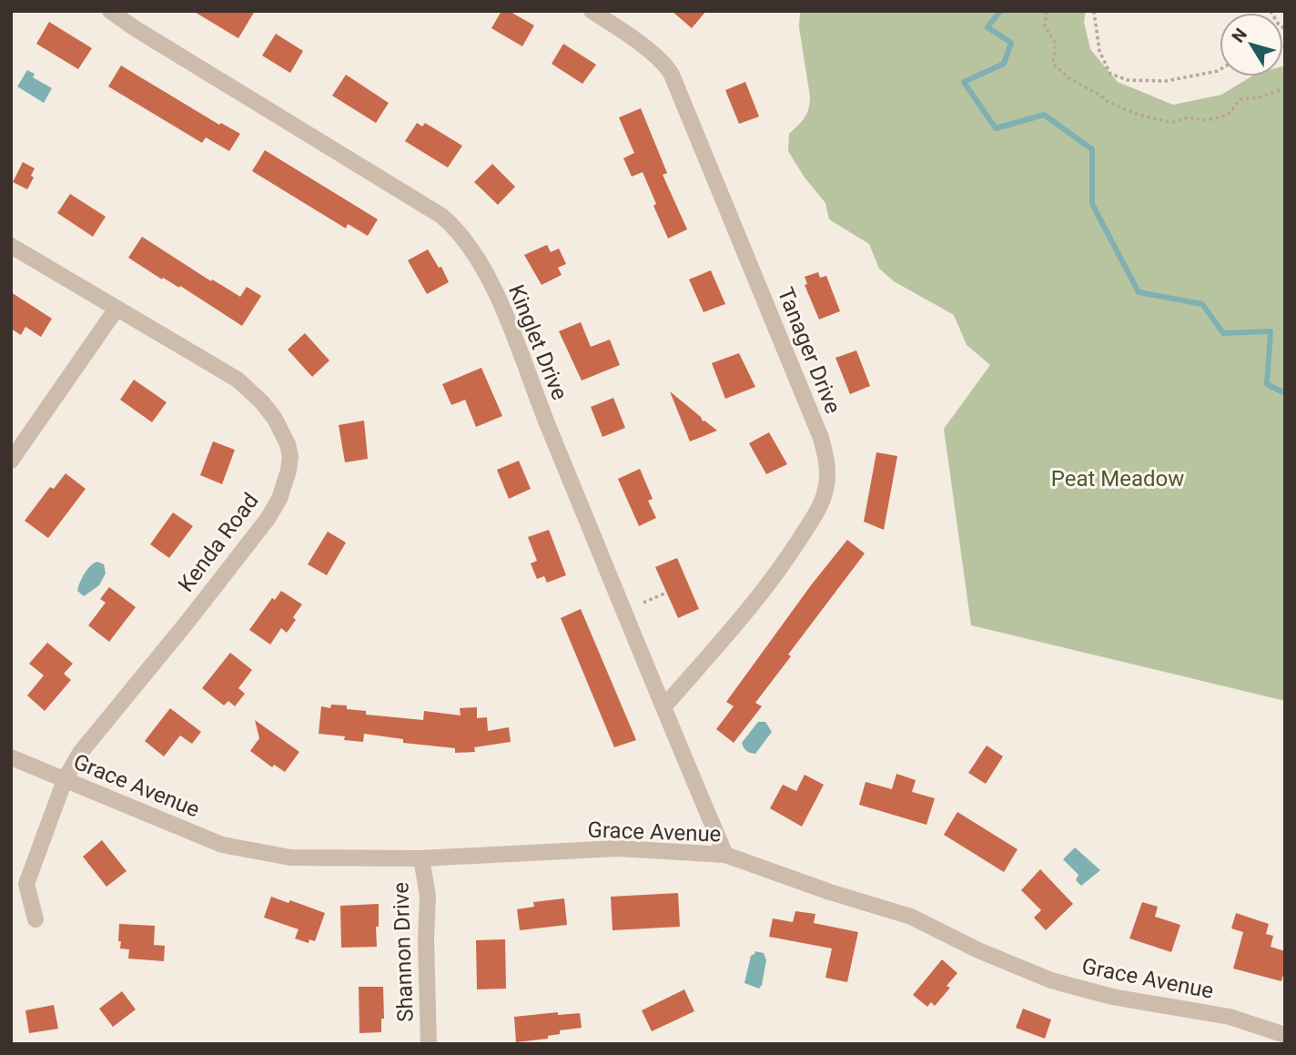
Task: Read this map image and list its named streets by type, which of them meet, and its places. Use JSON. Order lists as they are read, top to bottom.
{
  "streets": {
    "street": [
      "Kinglet Drive",
      "Tanager Drive",
      "Kenda Road",
      "Grace Avenue",
      "Shannon Drive"
    ]
  },
  "crossings": [
    ["Kinglet Drive", "Tanager Drive"],
    ["Kinglet Drive", "Grace Avenue"],
    ["Kenda Road", "Grace Avenue"],
    ["Grace Avenue", "Shannon Drive"]
  ],
  "parks": ["Peat Meadow"],
  "north": "top left"
}
